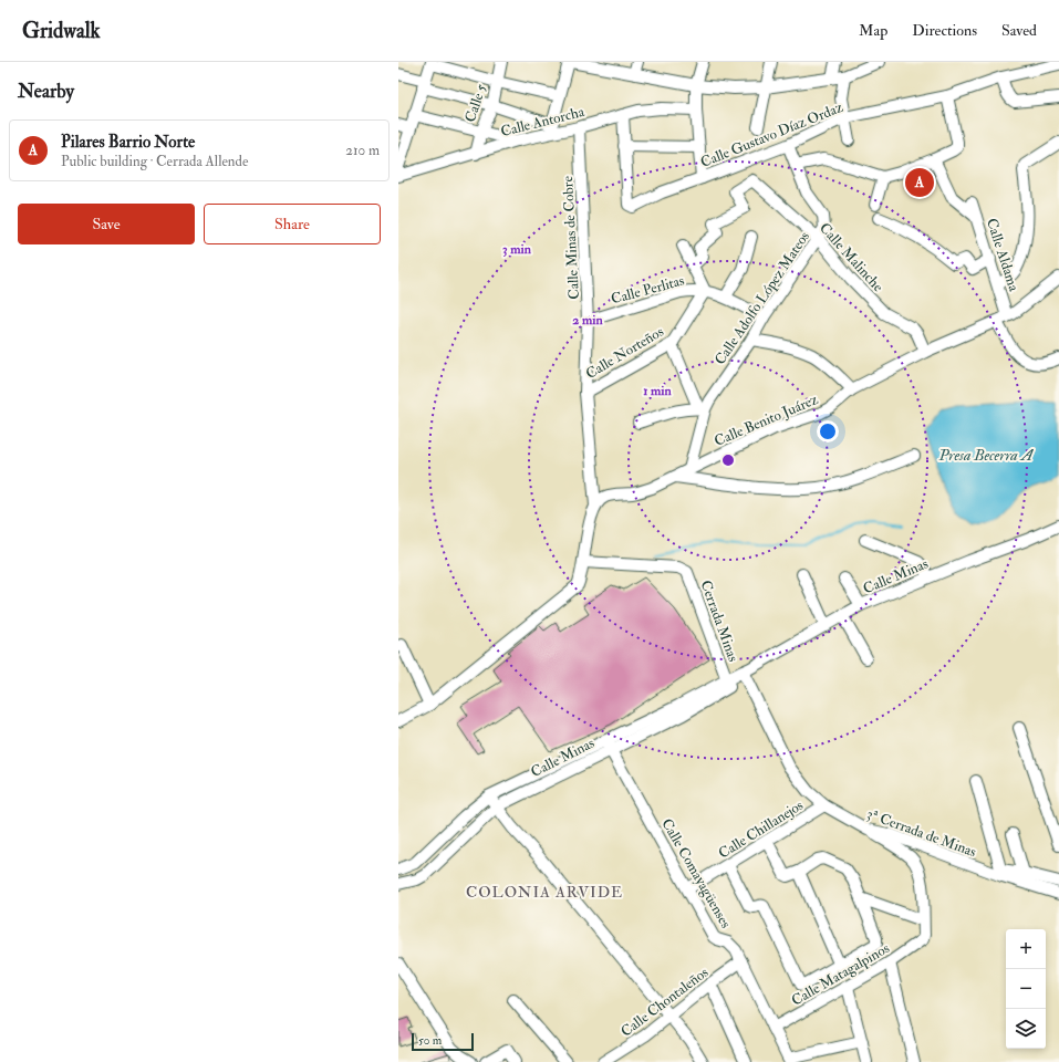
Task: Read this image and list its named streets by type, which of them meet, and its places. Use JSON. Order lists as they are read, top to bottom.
{
  "streets": {
    "street": [
      "Calle 5",
      "Calle Antorcha",
      "Calle Gustavo Díaz Ordaz",
      "Calle Minas de Cobre",
      "Calle Aldama",
      "Calle Malinche",
      "Calle Perlitas",
      "Calle Adolfo López Mateos",
      "Calle Norteños",
      "Calle Benito Juárez",
      "Calle Minas",
      "Cerrada Minas",
      "Calle Chillanejos",
      "3ª Cerrada de Minas",
      "Calle Comayagüenses",
      "Calle Matagalpinos",
      "Calle Chontaleños"
    ]
  },
  "crossings": [
    ["Calle 5", "Calle Antorcha"],
    ["Calle Antorcha", "Calle Minas de Cobre"],
    ["Calle Gustavo Díaz Ordaz", "Calle Adolfo López Mateos"],
    ["Calle Minas de Cobre", "Calle Perlitas"],
    ["Calle Minas de Cobre", "Calle Norteños"],
    ["Calle Minas de Cobre", "Calle Benito Juárez"],
    ["Calle Aldama", "Calle Benito Juárez"],
    ["Calle Malinche", "Calle Adolfo López Mateos"],
    ["Calle Malinche", "Calle Benito Juárez"],
    ["Calle Perlitas", "Calle Adolfo López Mateos"],
    ["Calle Perlitas", "Calle Norteños"],
    ["Calle Adolfo López Mateos", "Calle Benito Juárez"],
    ["Calle Minas", "Cerrada Minas"],
    ["Calle Minas", "3ª Cerrada de Minas"],
    ["Calle Minas", "Calle Comayagüenses"],
    ["Calle Chillanejos", "3ª Cerrada de Minas"],
    ["Calle Chillanejos", "Calle Comayagüenses"],
    ["Calle Comayagüenses", "Calle Matagalpinos"],
    ["Calle Comayagüenses", "Calle Chontaleños"]
  ],
  "districts": ["COLONIA ARVIDE"],
  "water": ["Presa Becerra A"],
  "scale_bar": "50 m",
  "page": {
    "header": "Gridwalk",
    "nav": ["Map", "Directions", "Saved"],
    "heading": "Nearby",
    "list": [
      {
        "mark": "A",
        "name": "Pilares Barrio Norte",
        "note": "Public building · Cerrada Allende",
        "value": "210 m"
      }
    ],
    "pins": "A",
    "buttons": ["Save", "Share"],
    "map_buttons": ["+", "−"],
    "scale": "50 m"
  },
  "rings": ["3 min", "2 min", "1 min"]
}
